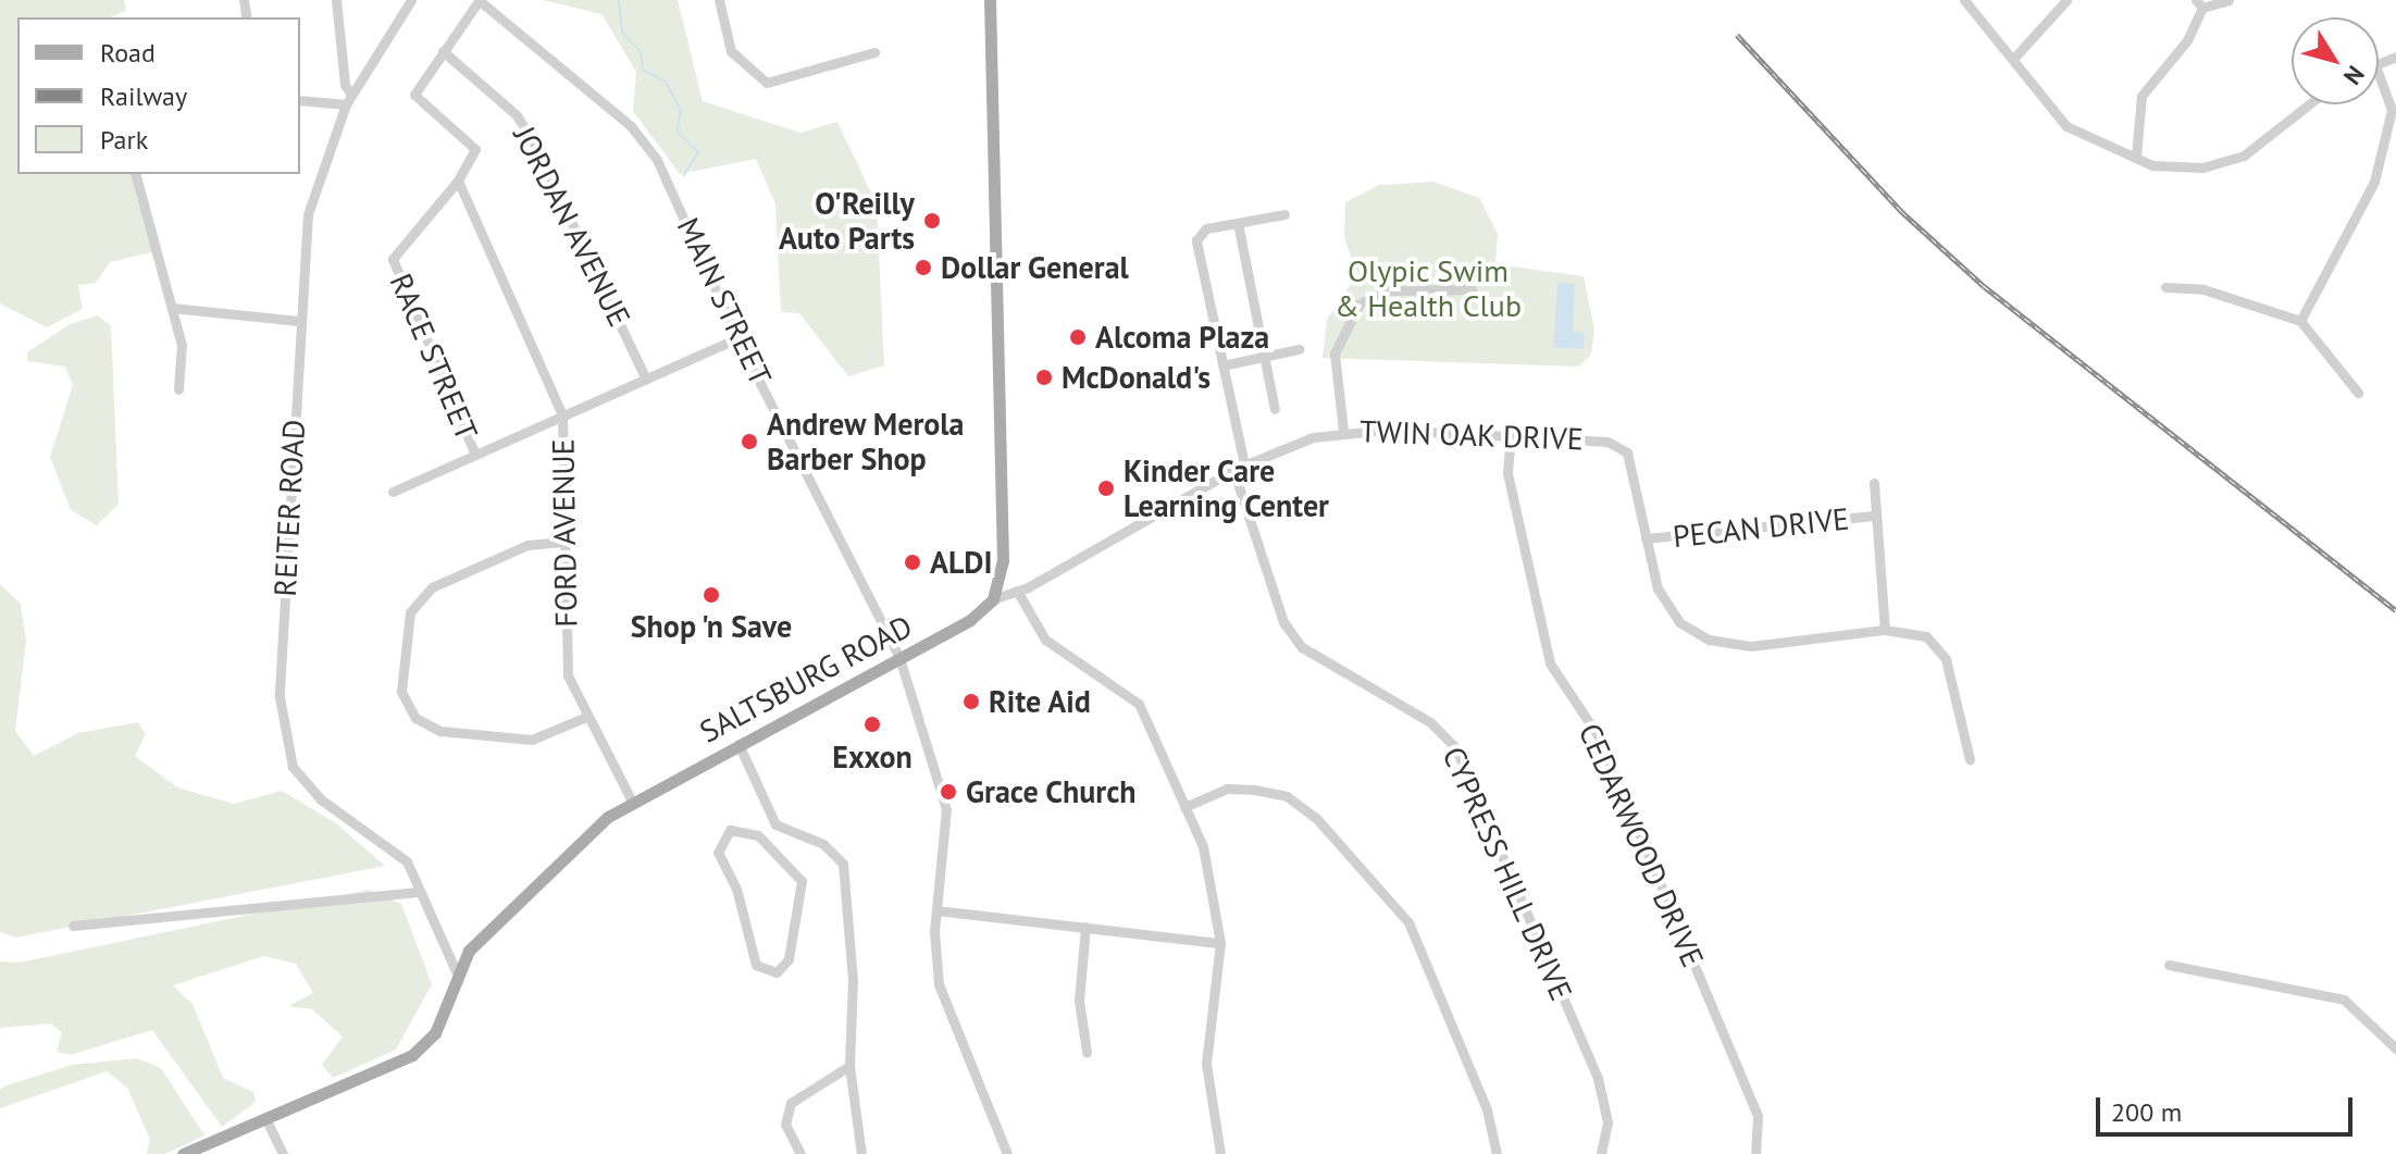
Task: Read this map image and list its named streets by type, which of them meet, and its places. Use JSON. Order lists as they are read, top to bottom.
{
  "streets": {
    "main road": ["SALTSBURG ROAD"],
    "street": [
      "JORDAN AVENUE",
      "MAIN STREET",
      "RACE STREET",
      "TWIN OAK DRIVE",
      "REITER ROAD",
      "PECAN DRIVE",
      "FORD AVENUE",
      "CEDARWOOD DRIVE",
      "CYPRESS HILL DRIVE"
    ]
  },
  "crossings": [
    ["MAIN STREET", "SALTSBURG ROAD"],
    ["RACE STREET", "FORD AVENUE"],
    ["TWIN OAK DRIVE", "PECAN DRIVE"],
    ["TWIN OAK DRIVE", "SALTSBURG ROAD"],
    ["TWIN OAK DRIVE", "CEDARWOOD DRIVE"],
    ["TWIN OAK DRIVE", "CYPRESS HILL DRIVE"],
    ["REITER ROAD", "SALTSBURG ROAD"],
    ["FORD AVENUE", "SALTSBURG ROAD"]
  ],
  "parks": ["Olypic Swim & Health Club"],
  "places": [
    "O'Reilly Auto Parts",
    "Dollar General",
    "Alcoma Plaza",
    "McDonald's",
    "Andrew Merola Barber Shop",
    "Kinder Care Learning Center",
    "ALDI",
    "Shop 'n Save",
    "Rite Aid",
    "Exxon",
    "Grace Church"
  ],
  "legend": ["Road", "Railway", "Park"],
  "scale_bar": "200 m",
  "north": "bottom right"
}
